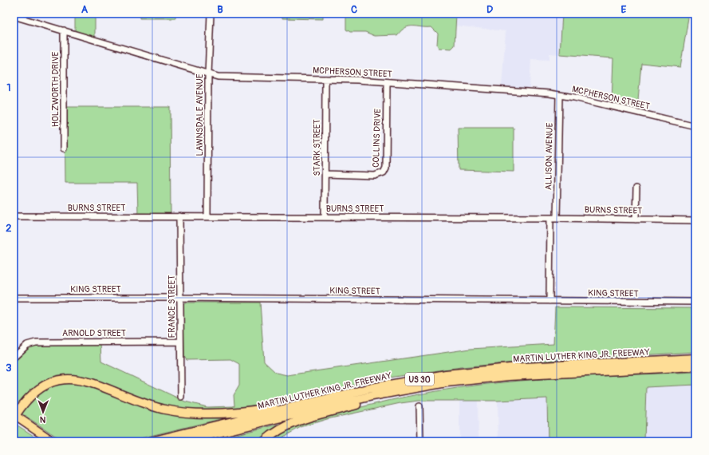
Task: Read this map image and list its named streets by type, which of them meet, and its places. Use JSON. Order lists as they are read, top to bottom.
{
  "streets": {
    "highway": ["MARTIN LUTHER KING JR. FREEWAY", "US 30"],
    "street": [
      "MCPHERSON STREET",
      "HOLZWORTH DRIVE",
      "LAWNSDALE AVENUE",
      "COLLINS DRIVE",
      "STARK STREET",
      "ALLISON AVENUE",
      "BURNS STREET",
      "KING STREET",
      "FRANCE STREET",
      "ARNOLD STREET"
    ]
  },
  "crossings": [
    ["MCPHERSON STREET", "HOLZWORTH DRIVE"],
    ["MCPHERSON STREET", "LAWNSDALE AVENUE"],
    ["MCPHERSON STREET", "COLLINS DRIVE"],
    ["MCPHERSON STREET", "STARK STREET"],
    ["MCPHERSON STREET", "ALLISON AVENUE"],
    ["LAWNSDALE AVENUE", "BURNS STREET"],
    ["COLLINS DRIVE", "STARK STREET"],
    ["STARK STREET", "BURNS STREET"],
    ["ALLISON AVENUE", "BURNS STREET"],
    ["ALLISON AVENUE", "KING STREET"],
    ["BURNS STREET", "FRANCE STREET"],
    ["KING STREET", "FRANCE STREET"],
    ["FRANCE STREET", "ARNOLD STREET"]
  ],
  "north": "bottom",
  "grid": {
    "columns": [
      "A",
      "B",
      "C",
      "D",
      "E"
    ],
    "rows": ["1", "2", "3"]
  }
}
